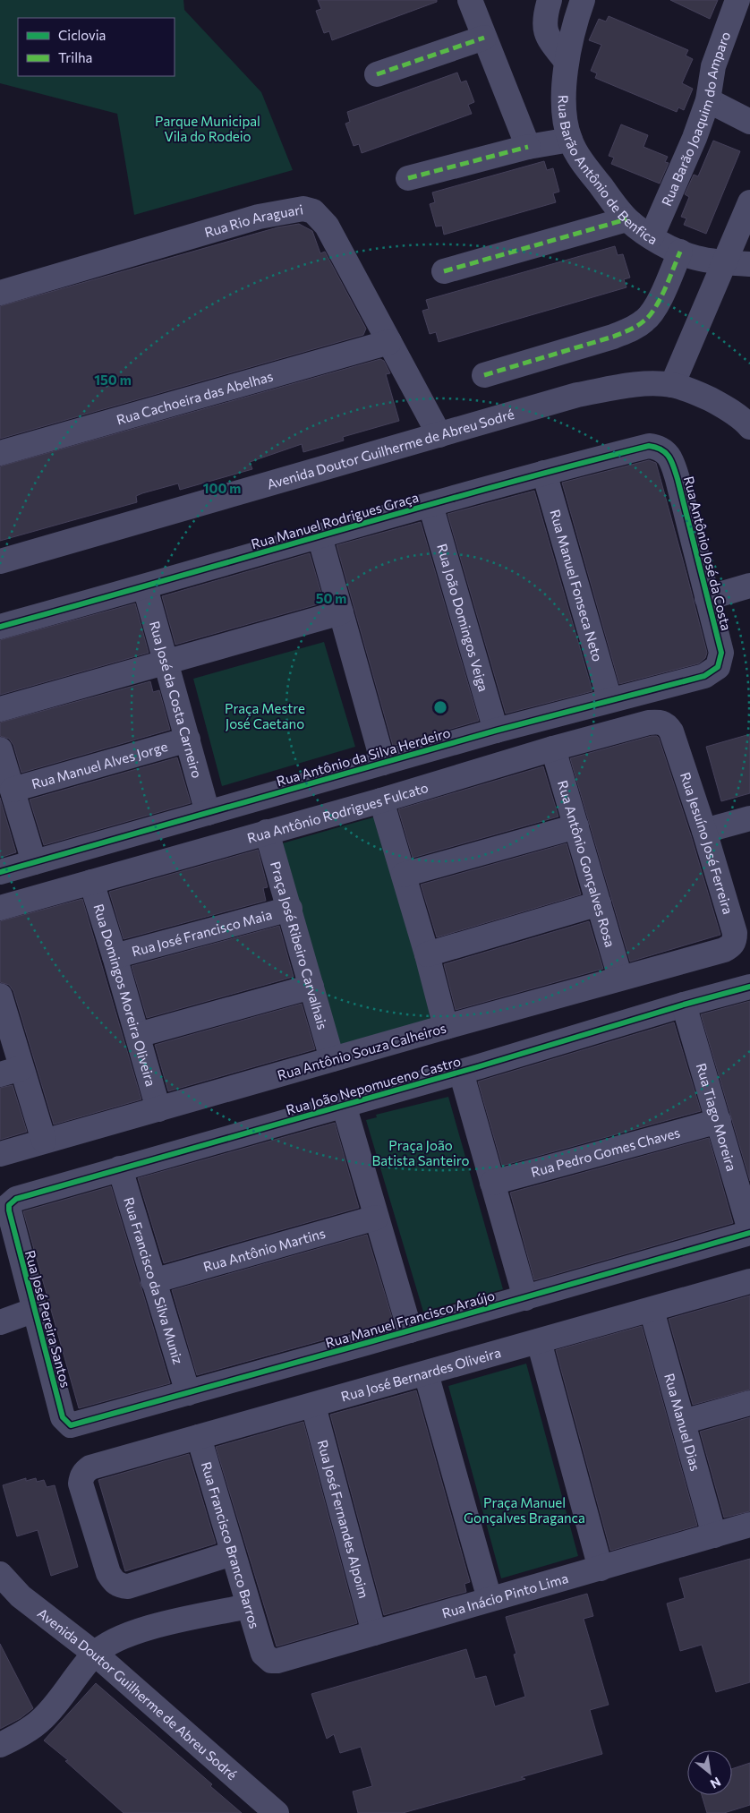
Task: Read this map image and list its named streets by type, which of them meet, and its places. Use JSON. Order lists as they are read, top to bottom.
{
  "streets": {
    "street": [
      "Rua Barão Joaquim do Amparo",
      "Rua Barão Antônio de Benfica",
      "Rua Rio Araguari",
      "Rua Cachoeira das Abelhas",
      "Avenida Doutor Guilherme de Abreu Sodré",
      "Rua Manuel Rodrigues Graça",
      "Rua Antônio José da Costa",
      "Rua Manuel Fonseca Neto",
      "Rua João Domingos Veiga",
      "Rua José da Costa Carneiro",
      "Rua Antônio da Silva Herdeiro",
      "Rua Manuel Alves Jorge",
      "Rua Antônio Rodrigues Fulcato",
      "Rua Jesuíno José Ferreira",
      "Rua Antônio Gonçalves Rosa",
      "Rua José Francisco Maia",
      "Praça José Ribeiro Carvalhais",
      "Rua Domingos Moreira Oliveira",
      "Rua Antônio Souza Calheiros",
      "Rua João Nepomuceno Castro",
      "Rua Tiago Moreira",
      "Rua Pedro Gomes Chaves",
      "Rua Antônio Martins",
      "Rua Francisco da Silva Muniz",
      "Rua José Pereira Santos",
      "Rua Manuel Francisco Araújo",
      "Rua José Bernardes Oliveira",
      "Rua Manuel Dias",
      "Rua José Fernandes Alpoim",
      "Rua Francisco Branco Barros",
      "Rua Inácio Pinto Lima"
    ]
  },
  "crossings": [
    ["Rua Barão Joaquim do Amparo", "Rua Barão Antônio de Benfica"],
    ["Rua Rio Araguari", "Rua Cachoeira das Abelhas"],
    ["Rua Rio Araguari", "Avenida Doutor Guilherme de Abreu Sodré"],
    ["Rua Manuel Rodrigues Graça", "Rua Antônio José da Costa"],
    ["Rua Manuel Rodrigues Graça", "Rua Manuel Fonseca Neto"],
    ["Rua Manuel Rodrigues Graça", "Rua João Domingos Veiga"],
    ["Rua Manuel Rodrigues Graça", "Rua José da Costa Carneiro"],
    ["Rua Antônio José da Costa", "Rua Antônio da Silva Herdeiro"],
    ["Rua Manuel Fonseca Neto", "Rua Antônio da Silva Herdeiro"],
    ["Rua João Domingos Veiga", "Rua Antônio da Silva Herdeiro"],
    ["Rua José da Costa Carneiro", "Rua Antônio da Silva Herdeiro"],
    ["Rua José da Costa Carneiro", "Rua Manuel Alves Jorge"],
    ["Rua Antônio Rodrigues Fulcato", "Rua Jesuíno José Ferreira"],
    ["Rua Antônio Rodrigues Fulcato", "Rua Antônio Gonçalves Rosa"],
    ["Rua Antônio Rodrigues Fulcato", "Praça José Ribeiro Carvalhais"],
    ["Rua Antônio Rodrigues Fulcato", "Rua Domingos Moreira Oliveira"],
    ["Rua Jesuíno José Ferreira", "Rua Antônio Souza Calheiros"],
    ["Rua Antônio Gonçalves Rosa", "Rua Antônio Souza Calheiros"],
    ["Rua José Francisco Maia", "Praça José Ribeiro Carvalhais"],
    ["Rua José Francisco Maia", "Rua Domingos Moreira Oliveira"],
    ["Praça José Ribeiro Carvalhais", "Rua Antônio Souza Calheiros"],
    ["Rua Domingos Moreira Oliveira", "Rua Antônio Souza Calheiros"],
    ["Rua João Nepomuceno Castro", "Rua Tiago Moreira"],
    ["Rua João Nepomuceno Castro", "Rua Francisco da Silva Muniz"],
    ["Rua João Nepomuceno Castro", "Rua José Pereira Santos"],
    ["Rua Tiago Moreira", "Rua Pedro Gomes Chaves"],
    ["Rua Tiago Moreira", "Rua Manuel Francisco Araújo"],
    ["Rua Antônio Martins", "Rua Francisco da Silva Muniz"],
    ["Rua Francisco da Silva Muniz", "Rua Manuel Francisco Araújo"],
    ["Rua José Pereira Santos", "Rua Manuel Francisco Araújo"],
    ["Rua José Bernardes Oliveira", "Rua Manuel Dias"],
    ["Rua José Bernardes Oliveira", "Rua José Fernandes Alpoim"],
    ["Rua José Bernardes Oliveira", "Rua Francisco Branco Barros"],
    ["Rua Manuel Dias", "Rua Inácio Pinto Lima"],
    ["Rua José Fernandes Alpoim", "Rua Inácio Pinto Lima"],
    ["Rua Francisco Branco Barros", "Rua Inácio Pinto Lima"]
  ],
  "parks": [
    "Parque Municipal Vila do Rodeio",
    "Praça Mestre José Caetano",
    "Praça João Batista Santeiro",
    "Praça Manuel Gonçalves Braganca"
  ],
  "legend": ["Ciclovia", "Trilha"],
  "north": "bottom right",
  "rings": ["150 m", "100 m", "50 m"]
}
